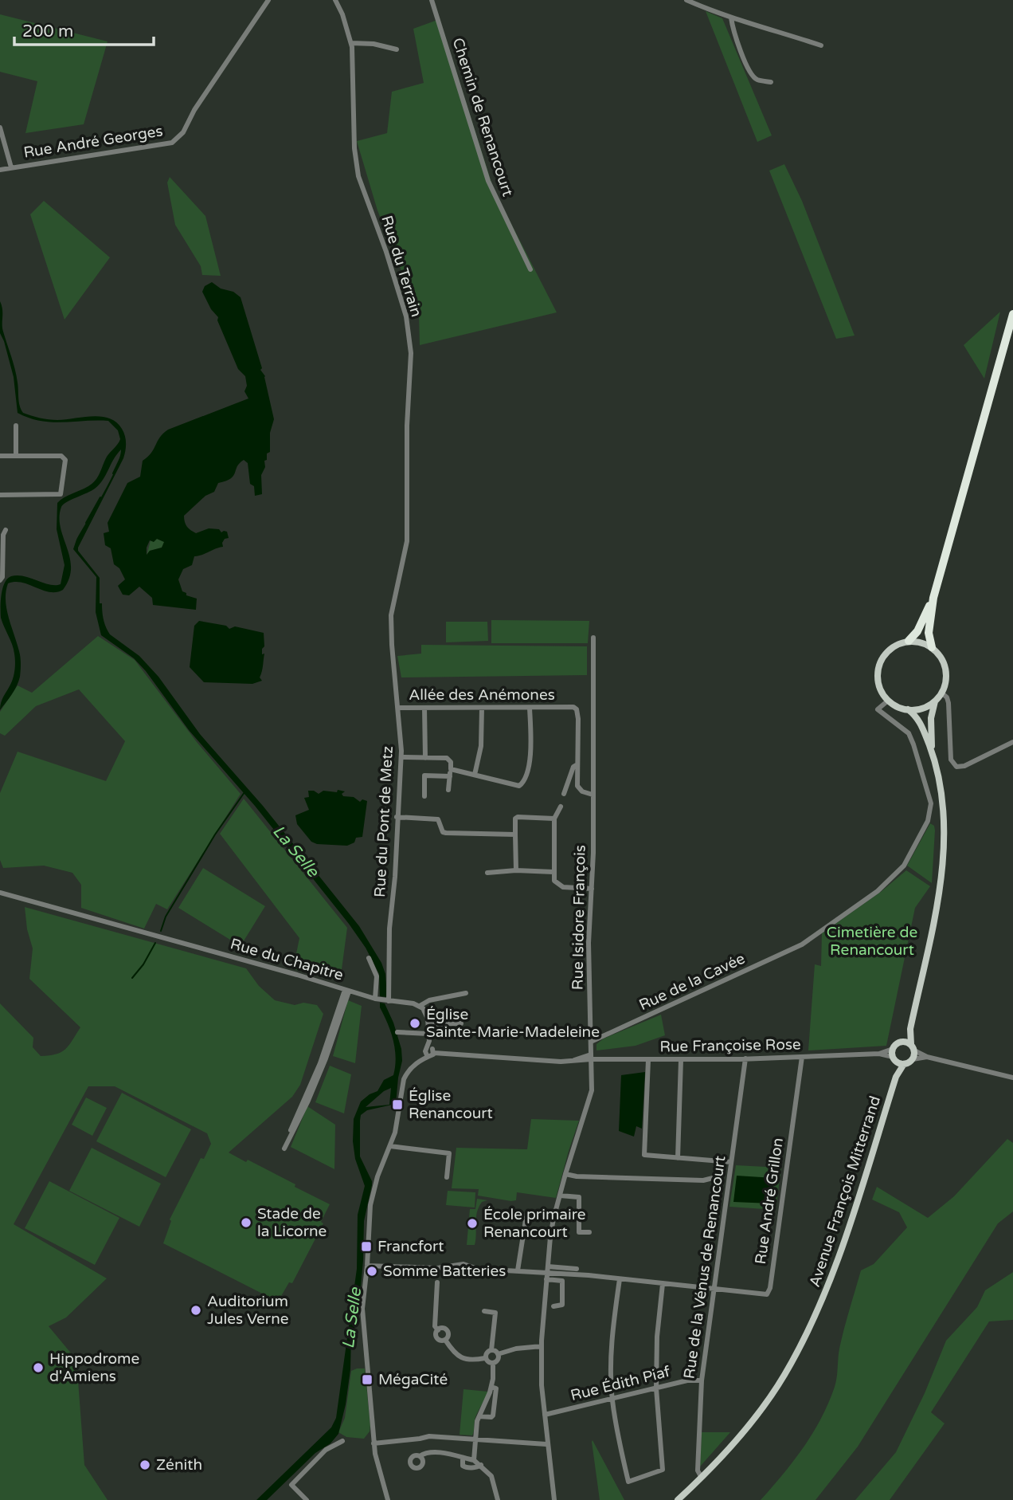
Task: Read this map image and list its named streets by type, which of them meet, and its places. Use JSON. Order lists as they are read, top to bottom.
{
  "streets": {
    "main road": ["Avenue François Mitterrand"],
    "street": [
      "Chemin de Renancourt",
      "Rue André Georges",
      "Rue du Terrain",
      "Allée des Anémones",
      "Rue du Pont de Metz",
      "Rue Isidore François",
      "Rue du Chapitre",
      "Rue de la Cavée",
      "Rue Françoise Rose",
      "Rue André Grillon",
      "Rue de la Vénus de Renancourt",
      "Rue Édith Piaf"
    ]
  },
  "crossings": [
    ["Rue du Terrain", "Rue du Pont de Metz"],
    ["Allée des Anémones", "Rue du Pont de Metz"],
    ["Allée des Anémones", "Rue Isidore François"],
    ["Rue du Pont de Metz", "Rue du Chapitre"],
    ["Rue Isidore François", "Rue de la Cavée"],
    ["Rue Isidore François", "Rue Françoise Rose"],
    ["Rue Isidore François", "Rue Édith Piaf"],
    ["Rue Françoise Rose", "Rue André Grillon"],
    ["Rue Françoise Rose", "Rue de la Vénus de Renancourt"],
    ["Avenue François Mitterrand", "Rue de la Vénus de Renancourt"],
    ["Rue André Grillon", "Rue de la Vénus de Renancourt"],
    ["Rue de la Vénus de Renancourt", "Rue Édith Piaf"]
  ],
  "water": ["La Selle"],
  "parks": ["Cimetière de Renancourt"],
  "places": {
    "other": [
      "Église Sainte-Marie-Madeleine",
      "Stade de la Licorne",
      "École primaire Renancourt",
      "Somme Batteries",
      "Auditorium Jules Verne",
      "Hippodrome d'Amiens",
      "Zénith"
    ],
    "transit": ["Église Renancourt", "Francfort", "MégaCité"]
  },
  "scale_bar": "200 m"
}
